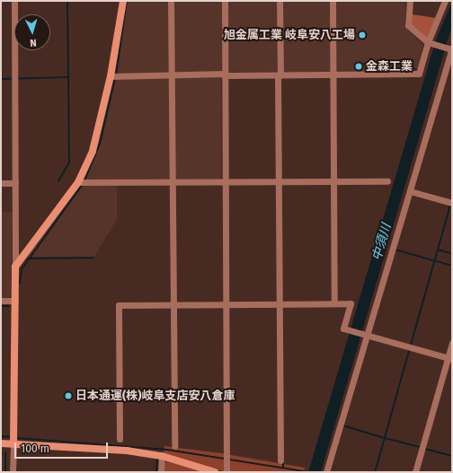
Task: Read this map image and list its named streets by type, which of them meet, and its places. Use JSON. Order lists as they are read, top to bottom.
{
  "water": ["中須川"],
  "places": ["旭金属工業 岐阜安八工場", "金森工業", "日本通運(株)岐阜支店安八倉庫"],
  "scale_bar": "100 m",
  "north": "bottom"
}
